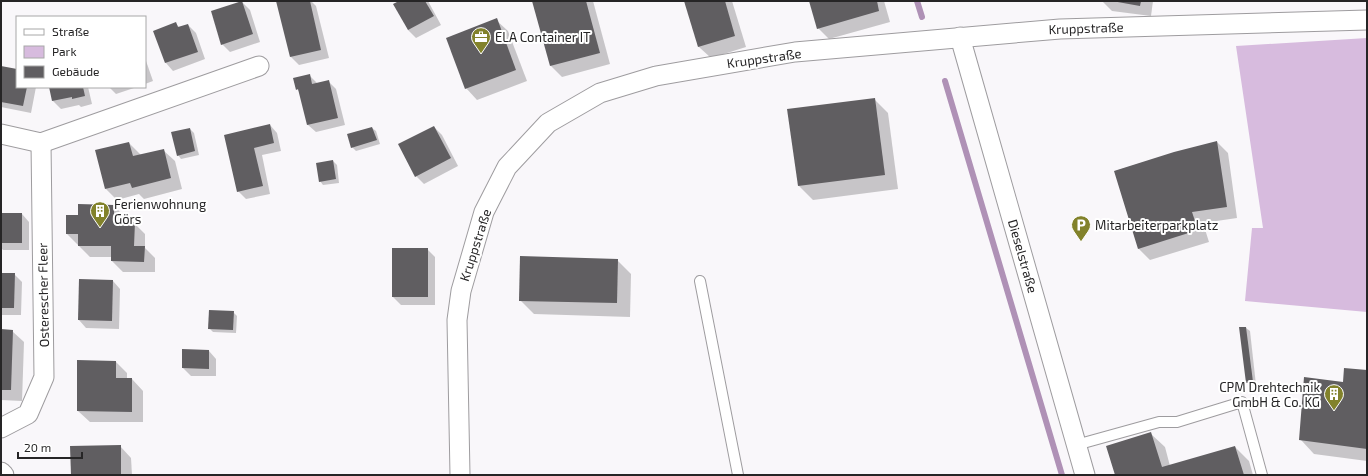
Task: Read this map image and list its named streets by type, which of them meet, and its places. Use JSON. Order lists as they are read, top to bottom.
{
  "streets": {
    "street": ["Kruppstraße", "Dieselstraße", "Osterescher Fleer"]
  },
  "crossings": [
    ["Kruppstraße", "Dieselstraße"]
  ],
  "places": {
    "office": ["ELA Container IT"],
    "building": ["Ferienwohnung Görs", "CPM Drehtechnik GmbH & Co. KG"],
    "parking": ["Mitarbeiterparkplatz"]
  },
  "legend": ["Straße", "Park", "Gebäude"],
  "scale_bar": "20 m"
}
